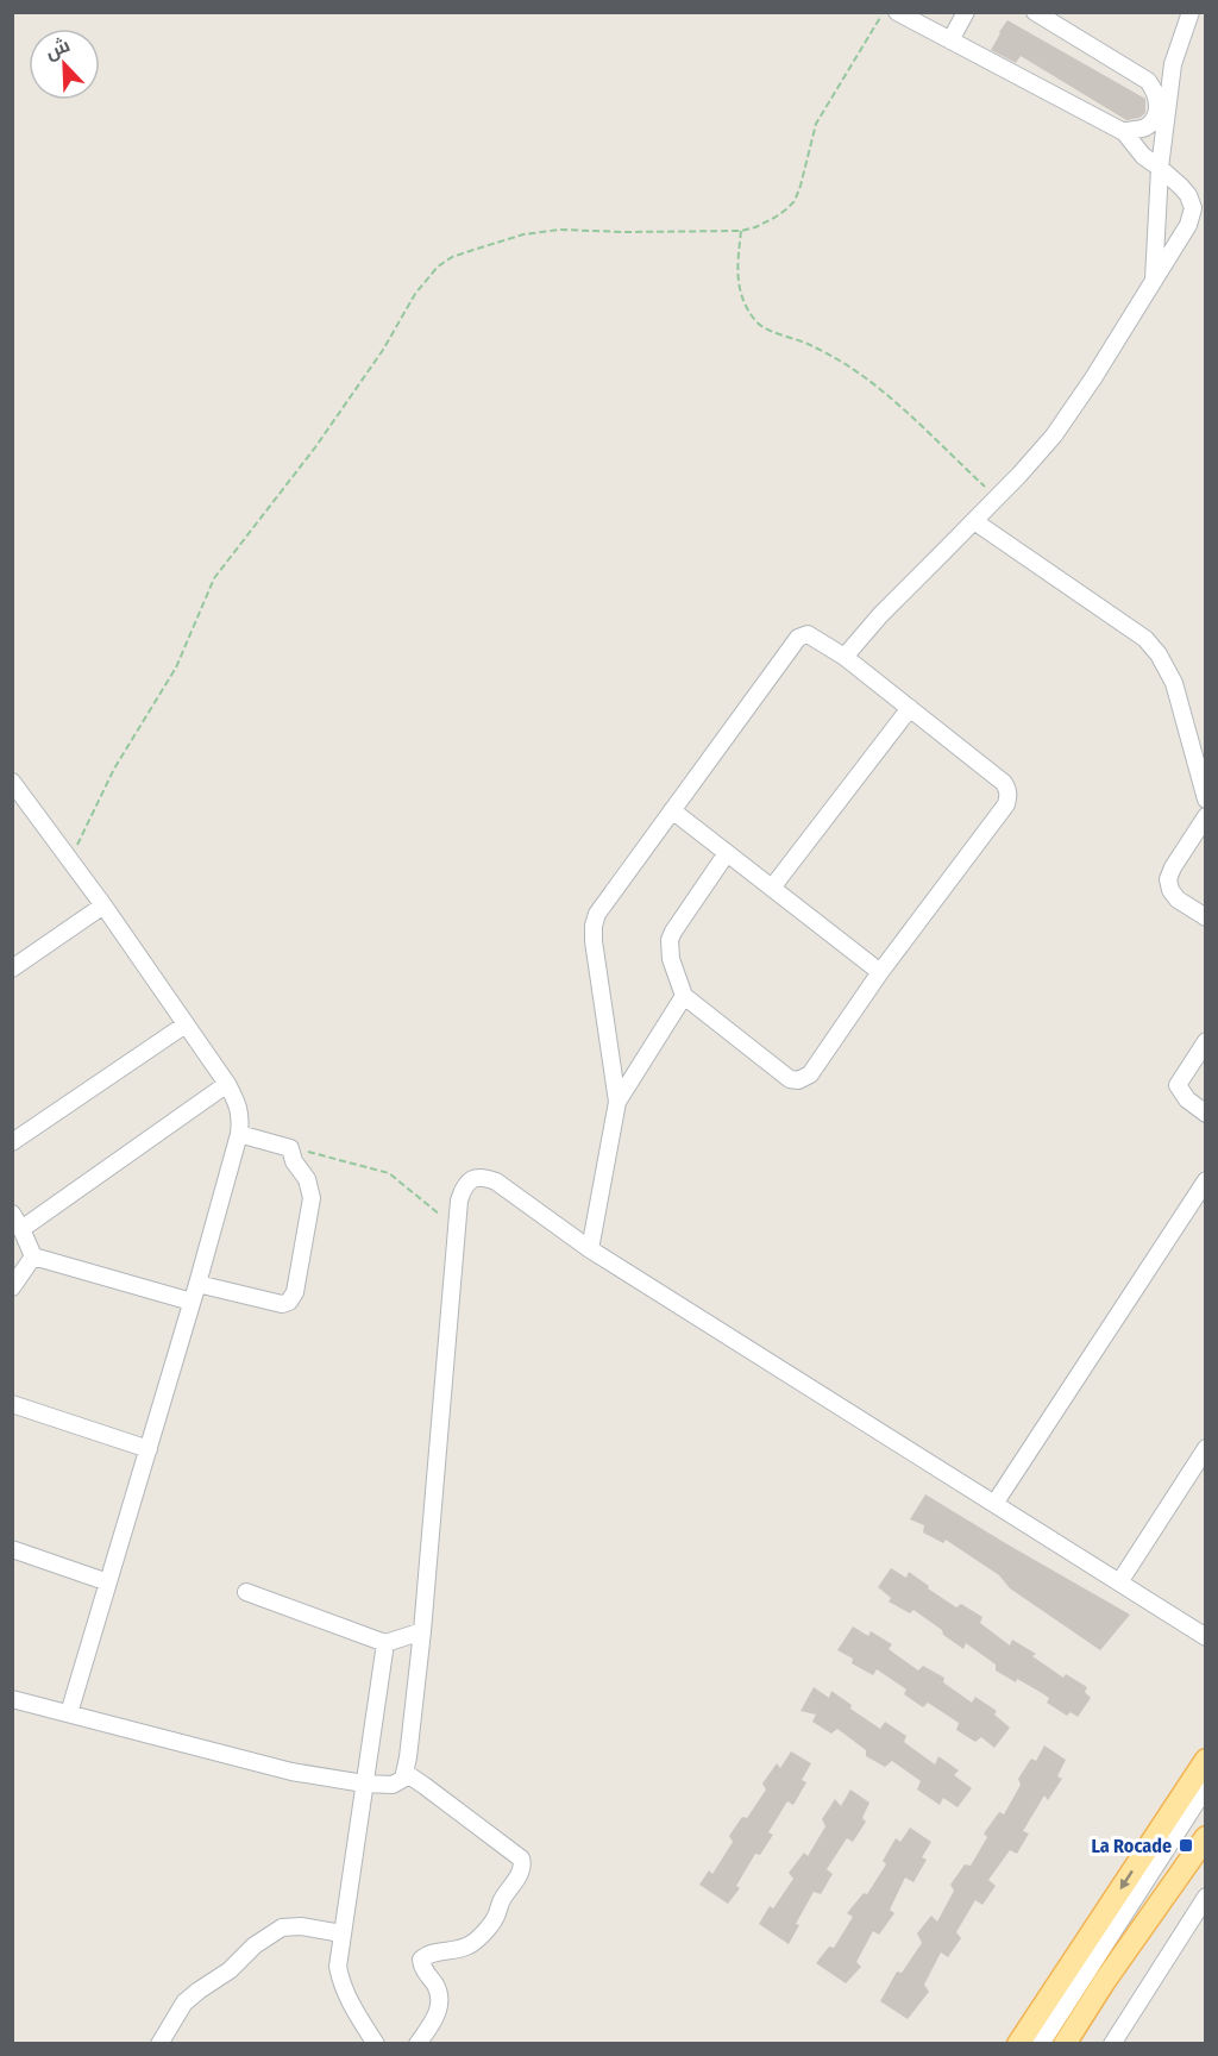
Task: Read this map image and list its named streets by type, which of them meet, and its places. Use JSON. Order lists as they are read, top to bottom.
{
  "places": {
    "transit": ["La Rocade"]
  },
  "north": "top left"
}
